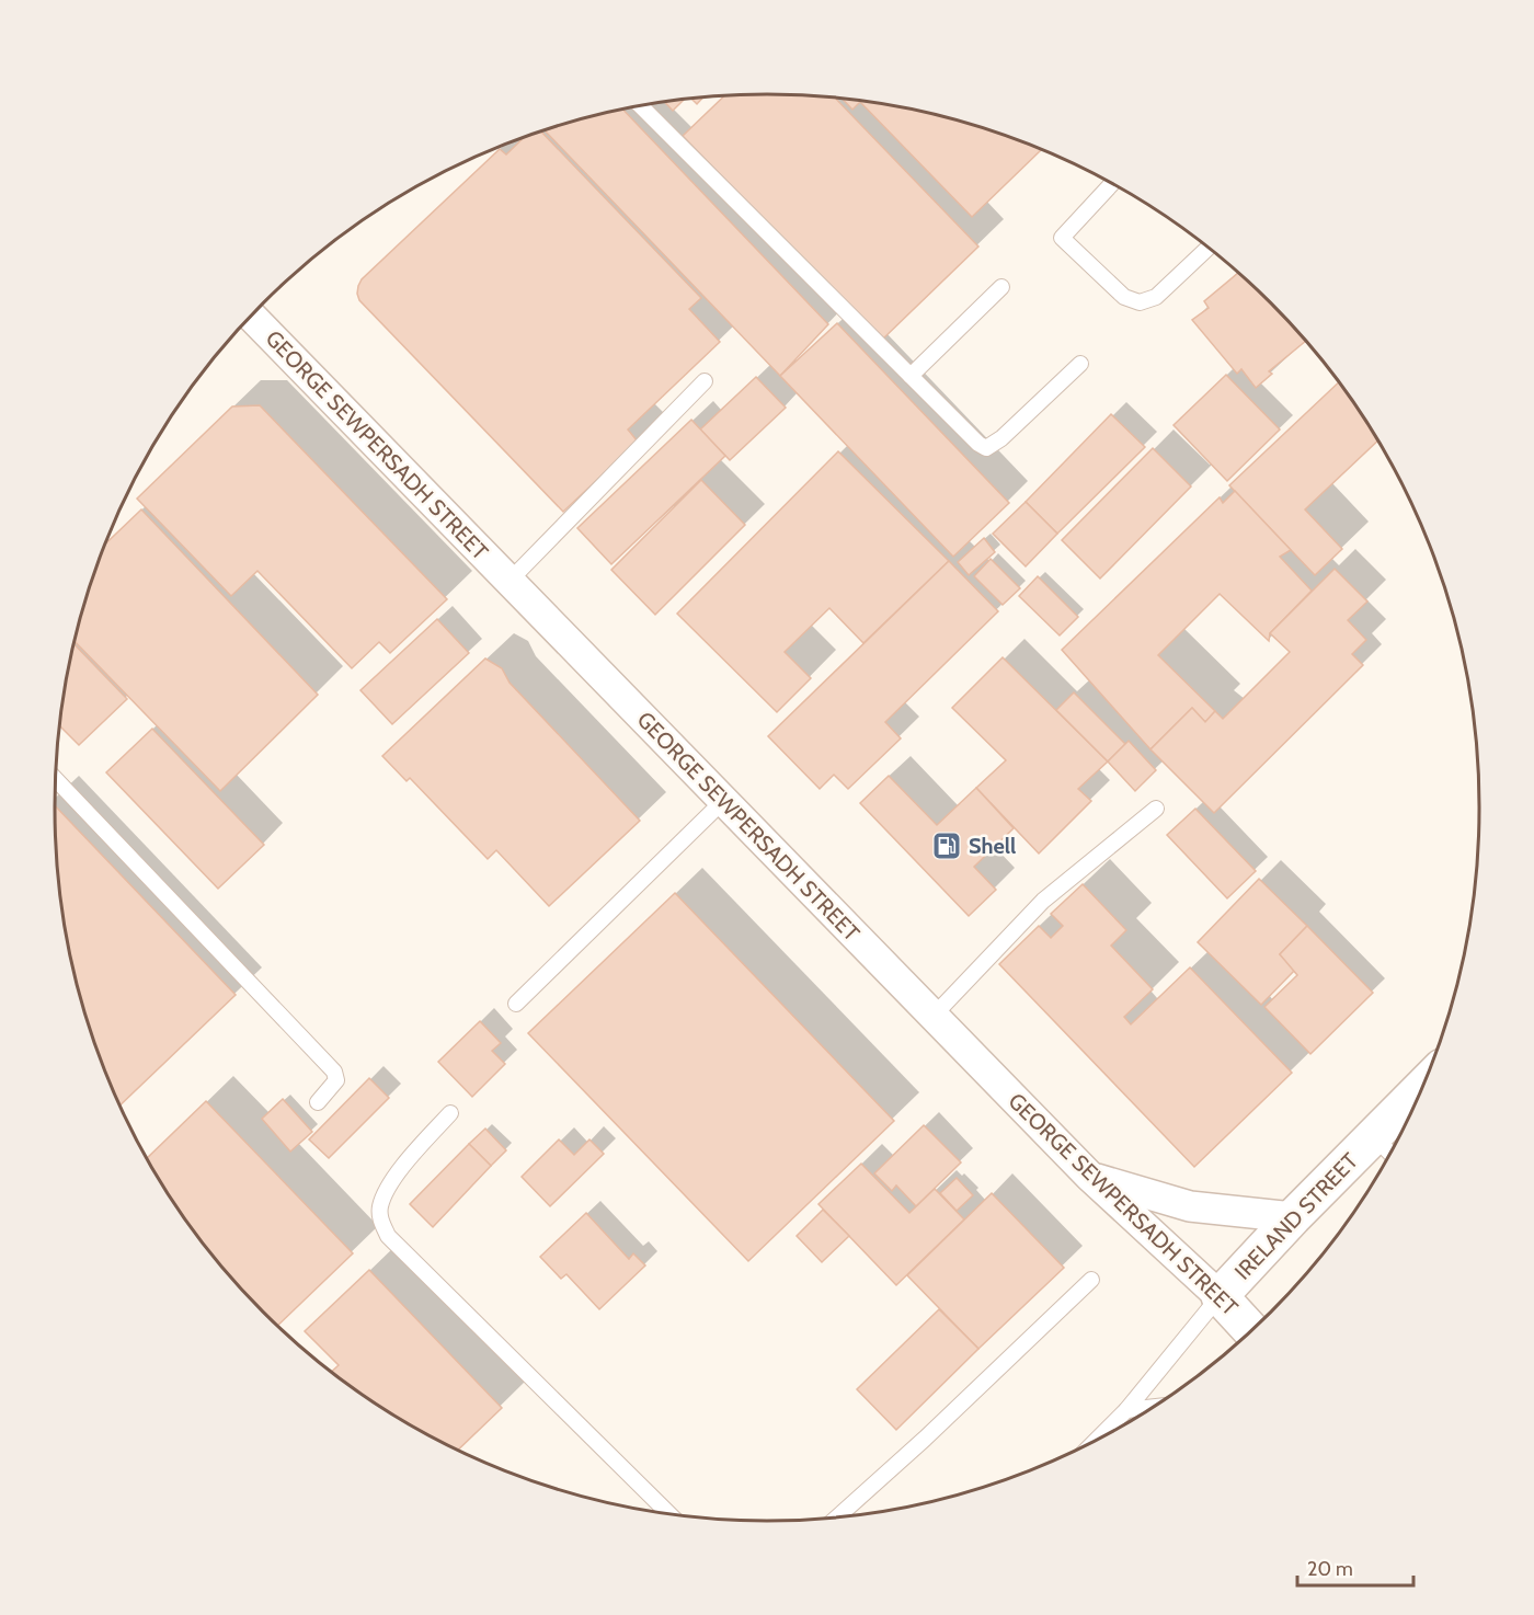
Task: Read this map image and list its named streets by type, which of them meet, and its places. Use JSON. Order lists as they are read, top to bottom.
{
  "streets": {
    "street": ["GEORGE SEWPERSADH STREET", "IRELAND STREET"]
  },
  "crossings": [
    ["GEORGE SEWPERSADH STREET", "IRELAND STREET"]
  ],
  "places": {
    "fuel station": ["Shell"]
  },
  "scale_bar": "20 m"
}
